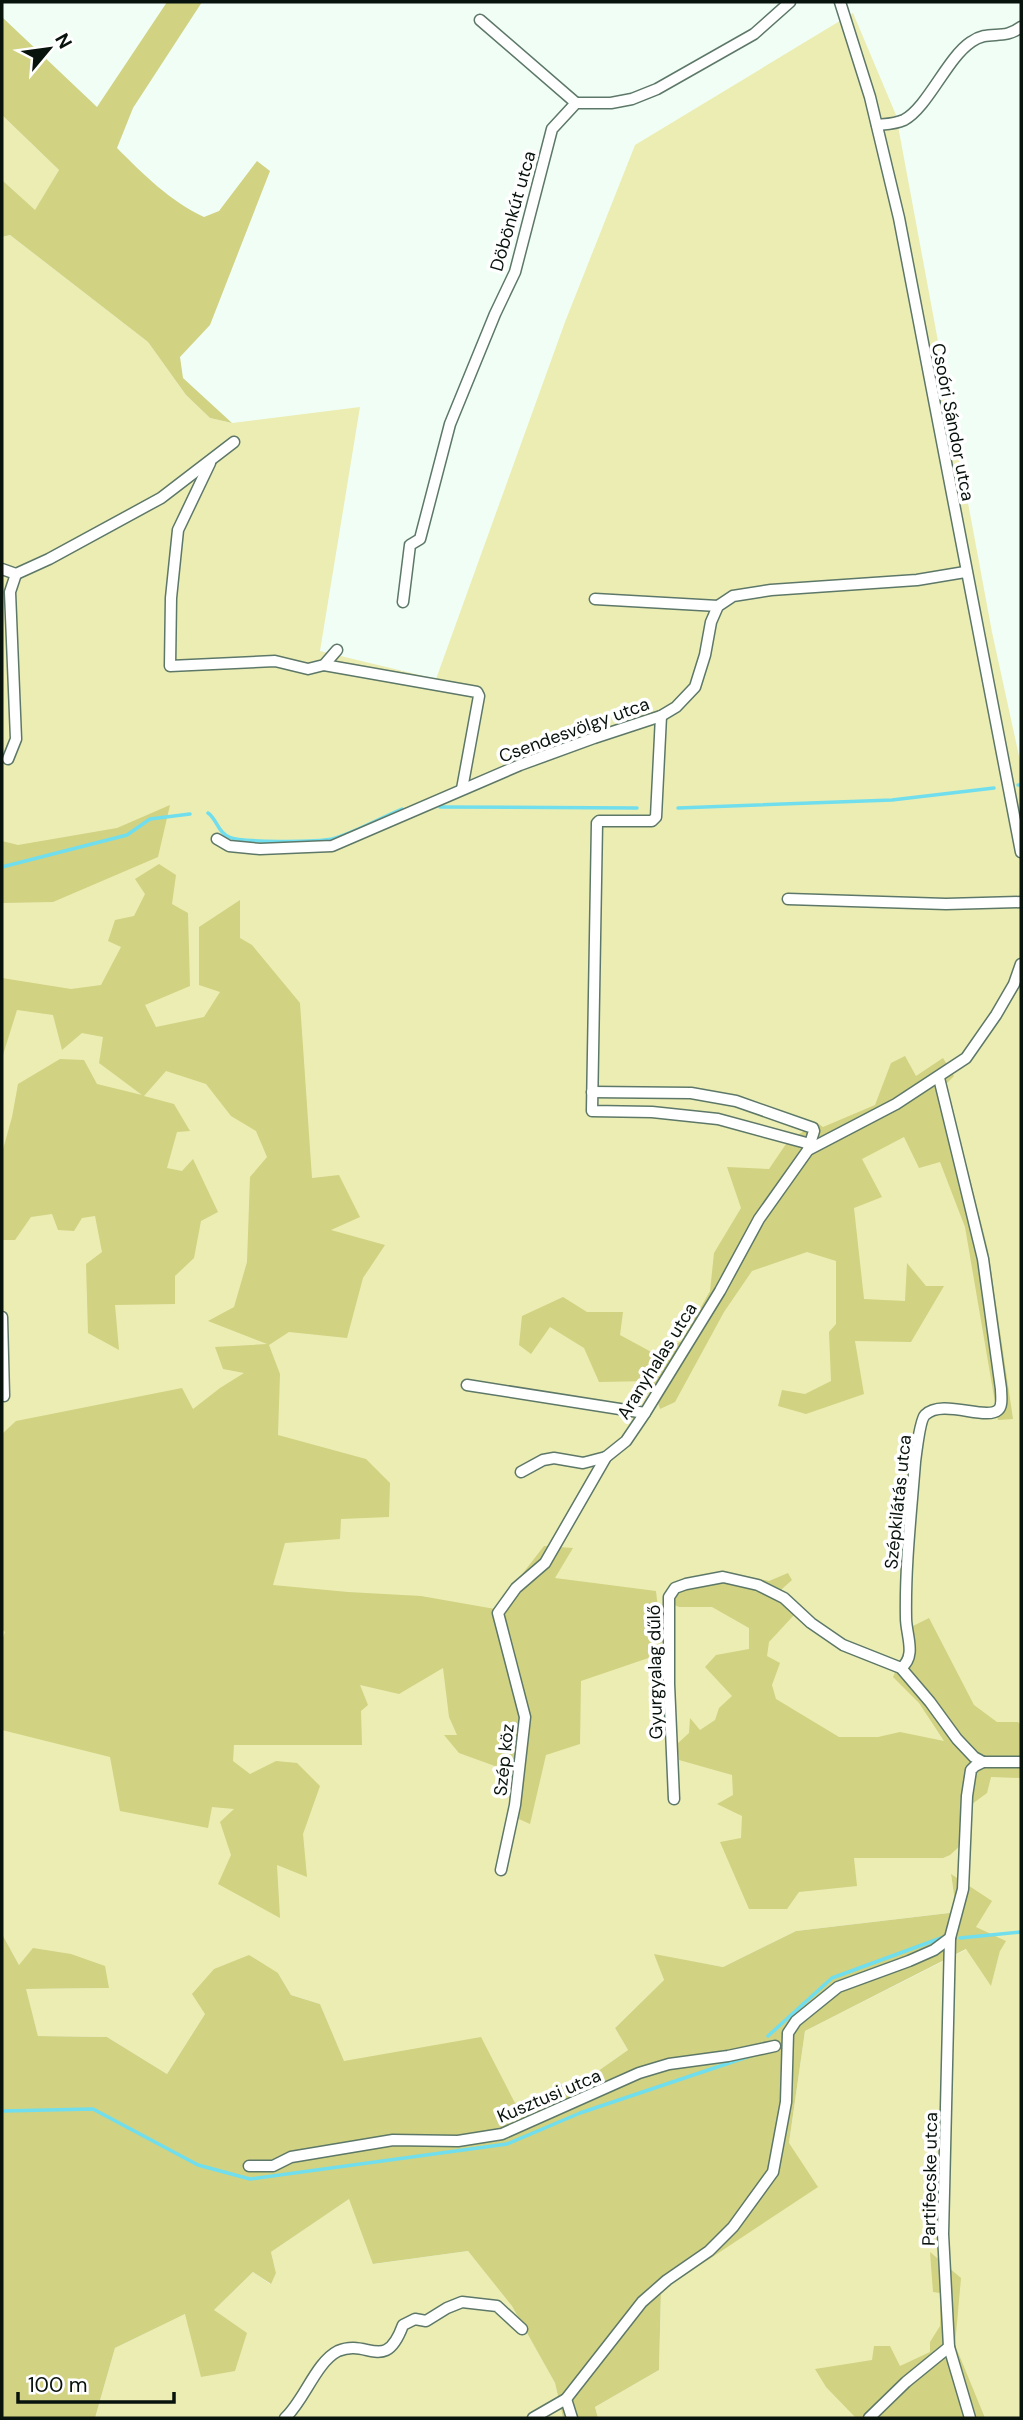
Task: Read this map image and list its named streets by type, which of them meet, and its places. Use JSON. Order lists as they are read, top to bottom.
{
  "streets": {
    "street": [
      "Döbönkút utca",
      "Csoóri Sándor utca",
      "Csendesvölgy utca",
      "Aranyhalas utca",
      "Szépkilátás utca",
      "Gyurgyalag dűlő",
      "Szép köz",
      "Kusztusi utca",
      "Partifecske utca"
    ]
  },
  "crossings": [
    ["Aranyhalas utca", "Szépkilátás utca"],
    ["Aranyhalas utca", "Szép köz"],
    ["Szépkilátás utca", "Gyurgyalag dűlő"]
  ],
  "scale_bar": "100 m",
  "north": "top right"
}
